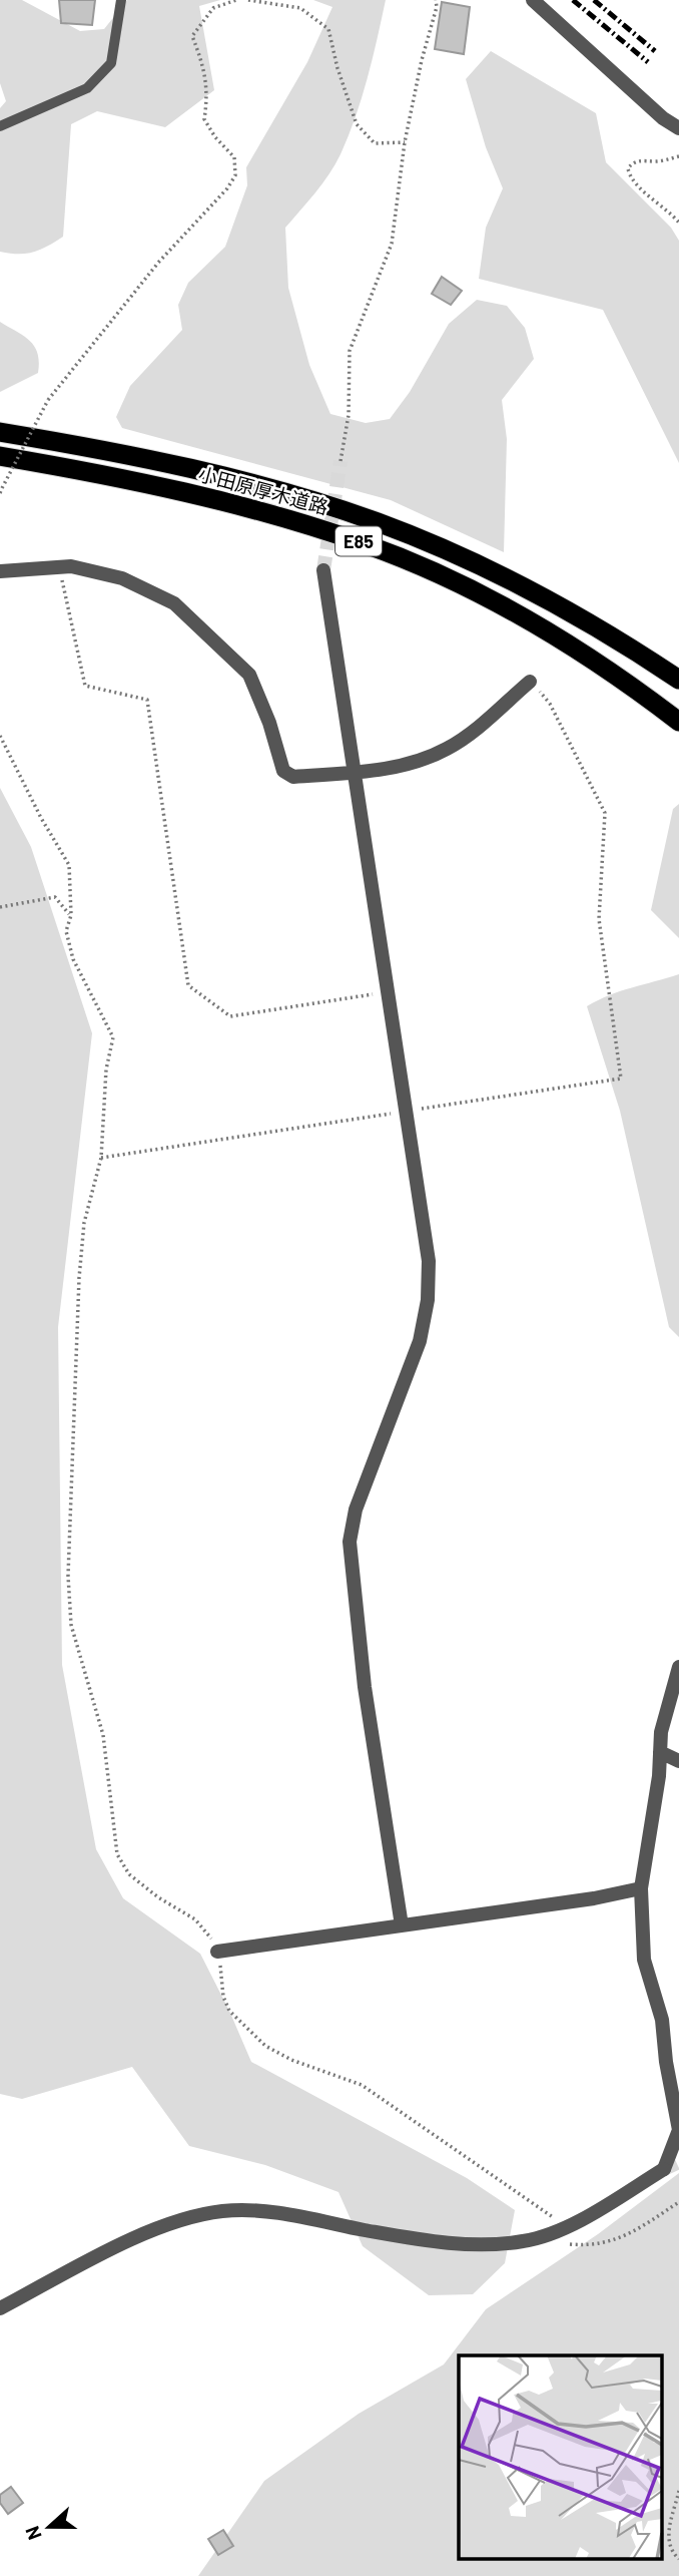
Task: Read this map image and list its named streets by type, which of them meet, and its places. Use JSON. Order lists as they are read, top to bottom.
{
  "streets": {
    "highway": ["小田原厚木道路", "E85"]
  },
  "north": "left"
}
